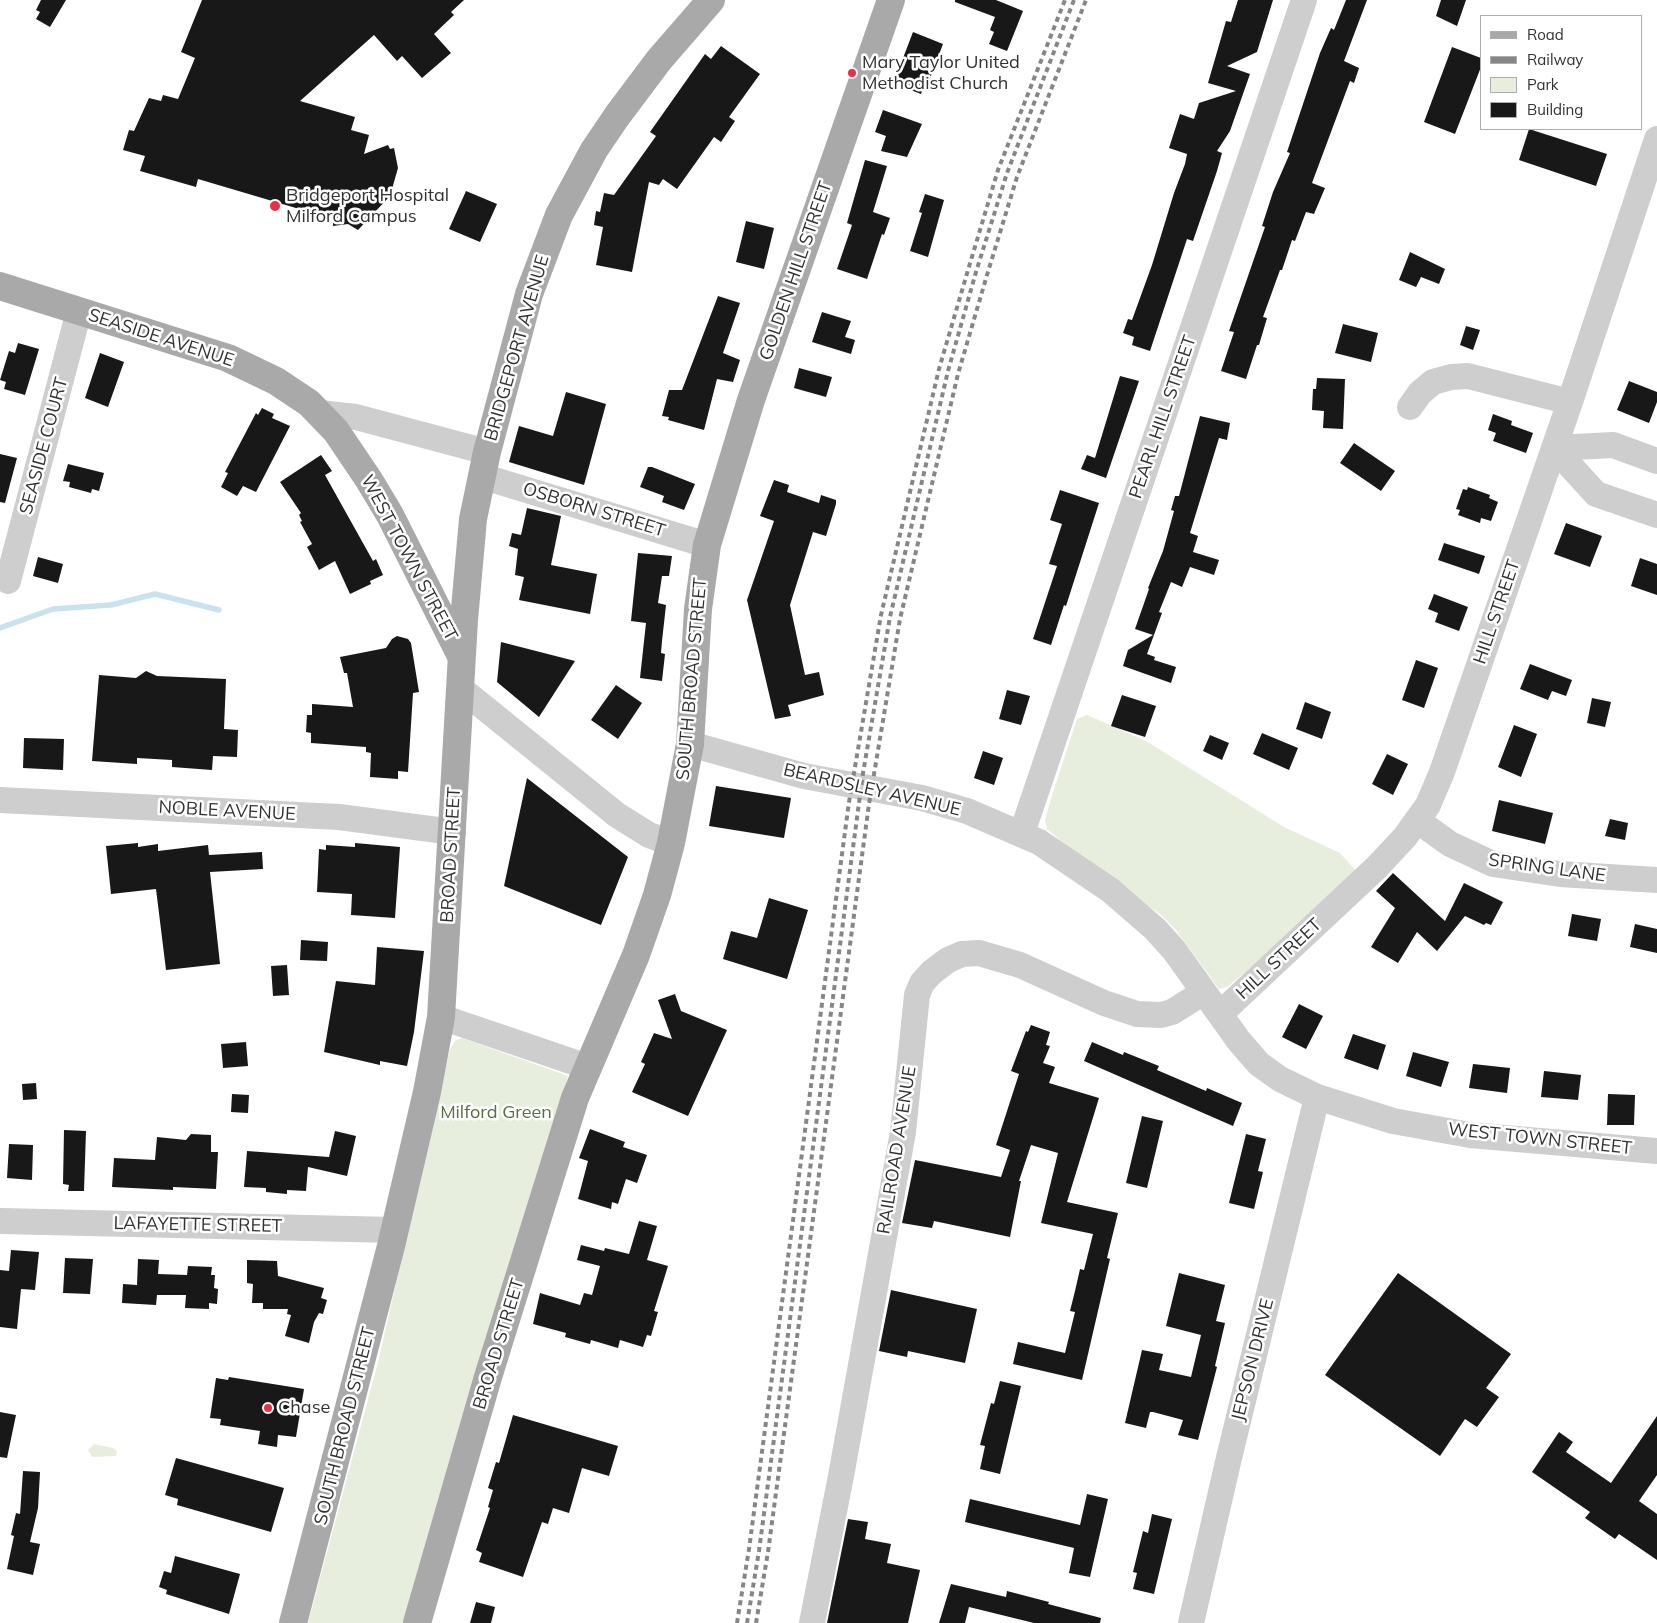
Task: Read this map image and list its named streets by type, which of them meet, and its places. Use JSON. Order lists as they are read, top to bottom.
{
  "streets": {
    "main road": [
      "GOLDEN HILL STREET",
      "SEASIDE AVENUE",
      "BRIDGEPORT AVENUE",
      "WEST TOWN STREET",
      "SOUTH BROAD STREET",
      "BROAD STREET"
    ],
    "street": [
      "PEARL HILL STREET",
      "SEASIDE COURT",
      "OSBORN STREET",
      "HILL STREET",
      "BEARDSLEY AVENUE",
      "NOBLE AVENUE",
      "SPRING LANE",
      "RAILROAD AVENUE",
      "LAFAYETTE STREET",
      "JEPSON DRIVE"
    ]
  },
  "crossings": [
    ["GOLDEN HILL STREET", "OSBORN STREET"],
    ["GOLDEN HILL STREET", "SOUTH BROAD STREET"],
    ["SEASIDE AVENUE", "BRIDGEPORT AVENUE"],
    ["SEASIDE AVENUE", "SEASIDE COURT"],
    ["SEASIDE AVENUE", "OSBORN STREET"],
    ["SEASIDE AVENUE", "WEST TOWN STREET"],
    ["SEASIDE AVENUE", "BROAD STREET"],
    ["BRIDGEPORT AVENUE", "OSBORN STREET"],
    ["BRIDGEPORT AVENUE", "BROAD STREET"],
    ["PEARL HILL STREET", "BEARDSLEY AVENUE"],
    ["OSBORN STREET", "SOUTH BROAD STREET"],
    ["OSBORN STREET", "BROAD STREET"],
    ["WEST TOWN STREET", "HILL STREET"],
    ["WEST TOWN STREET", "BEARDSLEY AVENUE"],
    ["WEST TOWN STREET", "BROAD STREET"],
    ["WEST TOWN STREET", "JEPSON DRIVE"],
    ["HILL STREET", "BEARDSLEY AVENUE"],
    ["HILL STREET", "SPRING LANE"],
    ["SOUTH BROAD STREET", "BEARDSLEY AVENUE"],
    ["SOUTH BROAD STREET", "BROAD STREET"],
    ["SOUTH BROAD STREET", "LAFAYETTE STREET"],
    ["BEARDSLEY AVENUE", "RAILROAD AVENUE"],
    ["NOBLE AVENUE", "BROAD STREET"],
    ["BROAD STREET", "LAFAYETTE STREET"]
  ],
  "parks": ["Milford Green"],
  "places": ["Mary Taylor United Methodist Church", "Bridgeport Hospital Milford Campus", "Chase"],
  "legend": [
    "Road",
    "Railway",
    "Park",
    "Building"
  ]
}
